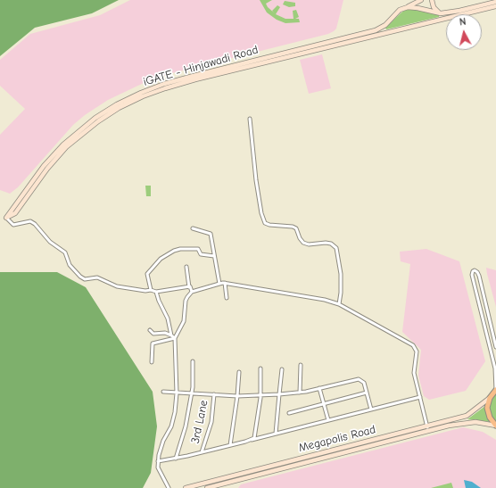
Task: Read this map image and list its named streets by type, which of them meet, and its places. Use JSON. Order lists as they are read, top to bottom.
{
  "streets": {
    "main road": ["iGATE - Hinjawadi Road", "Megapolis Road"],
    "street": ["3rd Lane"]
  },
  "north": "top"
}
